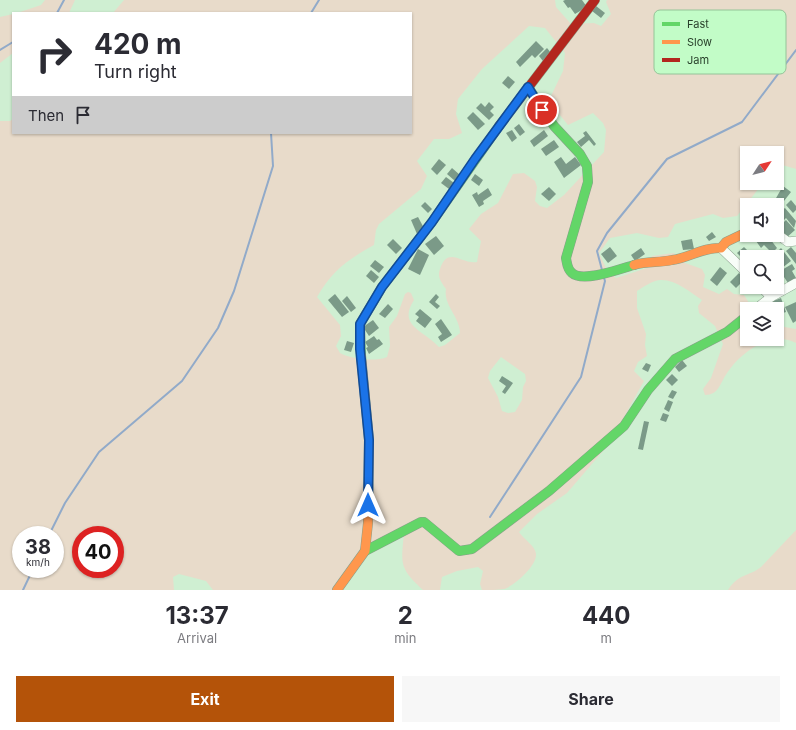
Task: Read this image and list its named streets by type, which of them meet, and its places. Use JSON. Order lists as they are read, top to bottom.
{
  "legend": ["Fast", "Slow", "Jam"],
  "north": "top right",
  "page": {
    "turn": ["420 m", "Turn right"],
    "then": "Then",
    "speed": "38 km/h",
    "limit": "40",
    "eta": [
      "13:37",
      "Arrival",
      "2",
      "min",
      "440",
      "m"
    ],
    "buttons": ["Exit", "Share"]
  }
}
